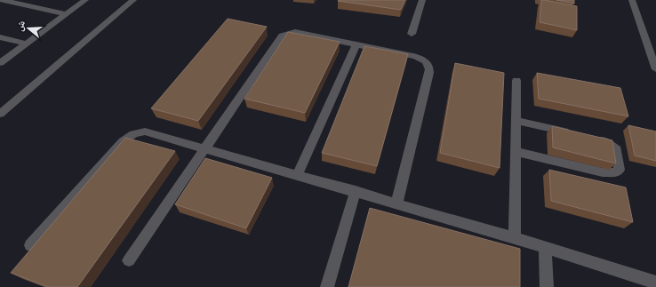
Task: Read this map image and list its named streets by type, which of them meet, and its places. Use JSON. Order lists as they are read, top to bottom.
{
  "north": "left"
}
